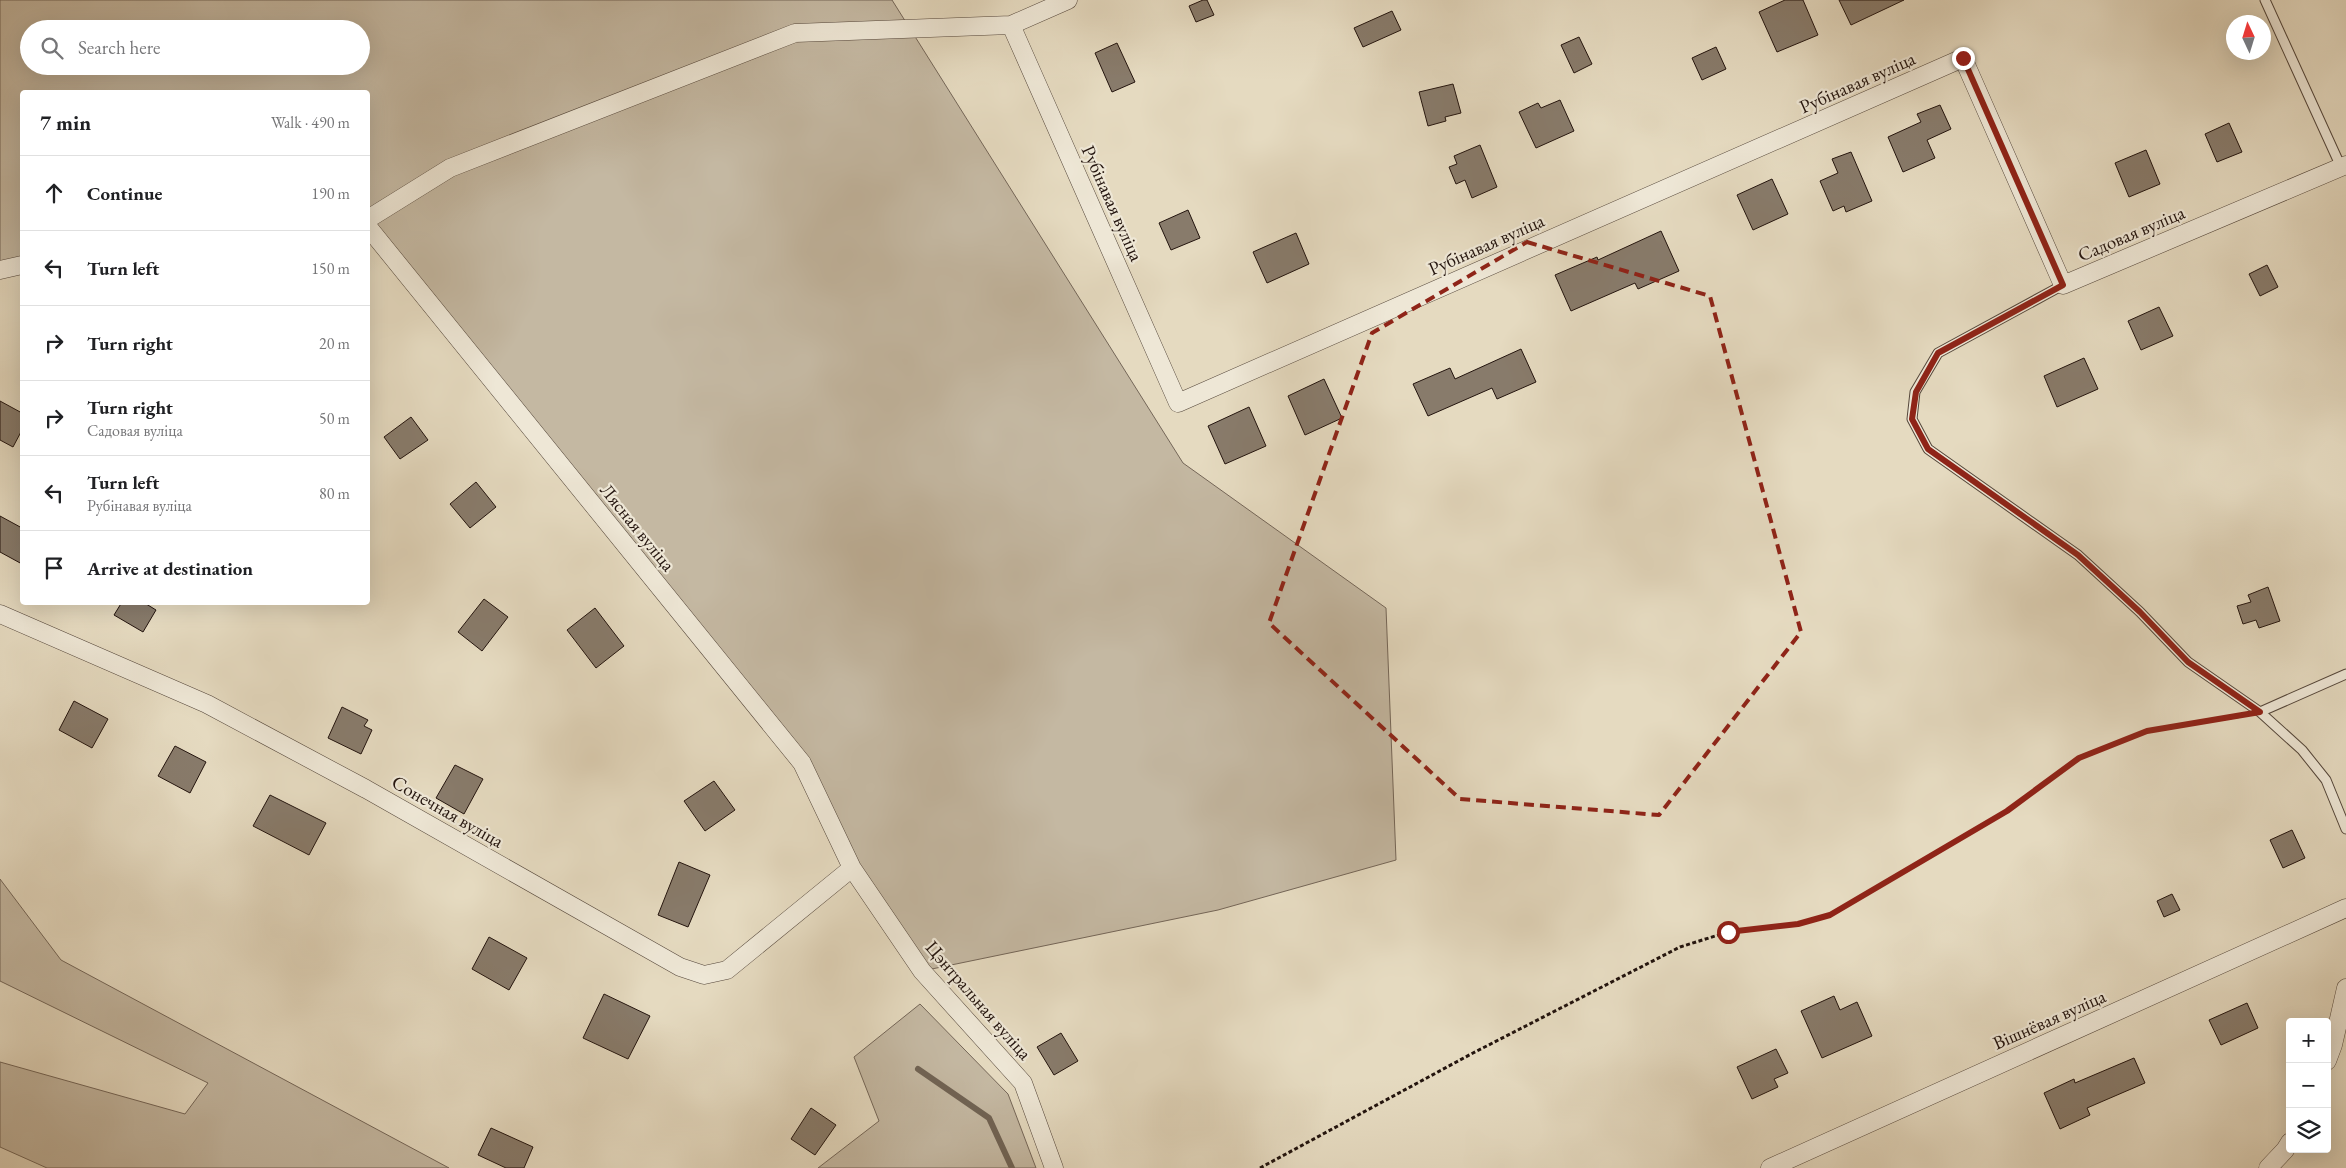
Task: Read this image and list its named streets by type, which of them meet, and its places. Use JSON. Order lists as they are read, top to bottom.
{
  "streets": {
    "street": [
      "Рубінавая вуліца",
      "Садовая вуліца",
      "Лясная вуліца",
      "Сонечная вуліца",
      "Цэнтральная вуліца",
      "Вішнёвая вуліца"
    ]
  },
  "crossings": [
    ["Рубінавая вуліца", "Садовая вуліца"],
    ["Лясная вуліца", "Сонечная вуліца"],
    ["Лясная вуліца", "Цэнтральная вуліца"],
    ["Сонечная вуліца", "Цэнтральная вуліца"]
  ],
  "north": "top",
  "page": {
    "search": "Search here",
    "heading": ["7 min", "Walk · 490 m"],
    "list": [
      ["Continue", "190 m"],
      ["Turn left", "150 m"],
      ["Turn right", "20 m"],
      ["Turn right", "Садовая вуліца", "50 m"],
      ["Turn left", "Рубінавая вуліца", "80 m"],
      "Arrive at destination"
    ],
    "map_buttons": ["+", "−"]
  }
}
